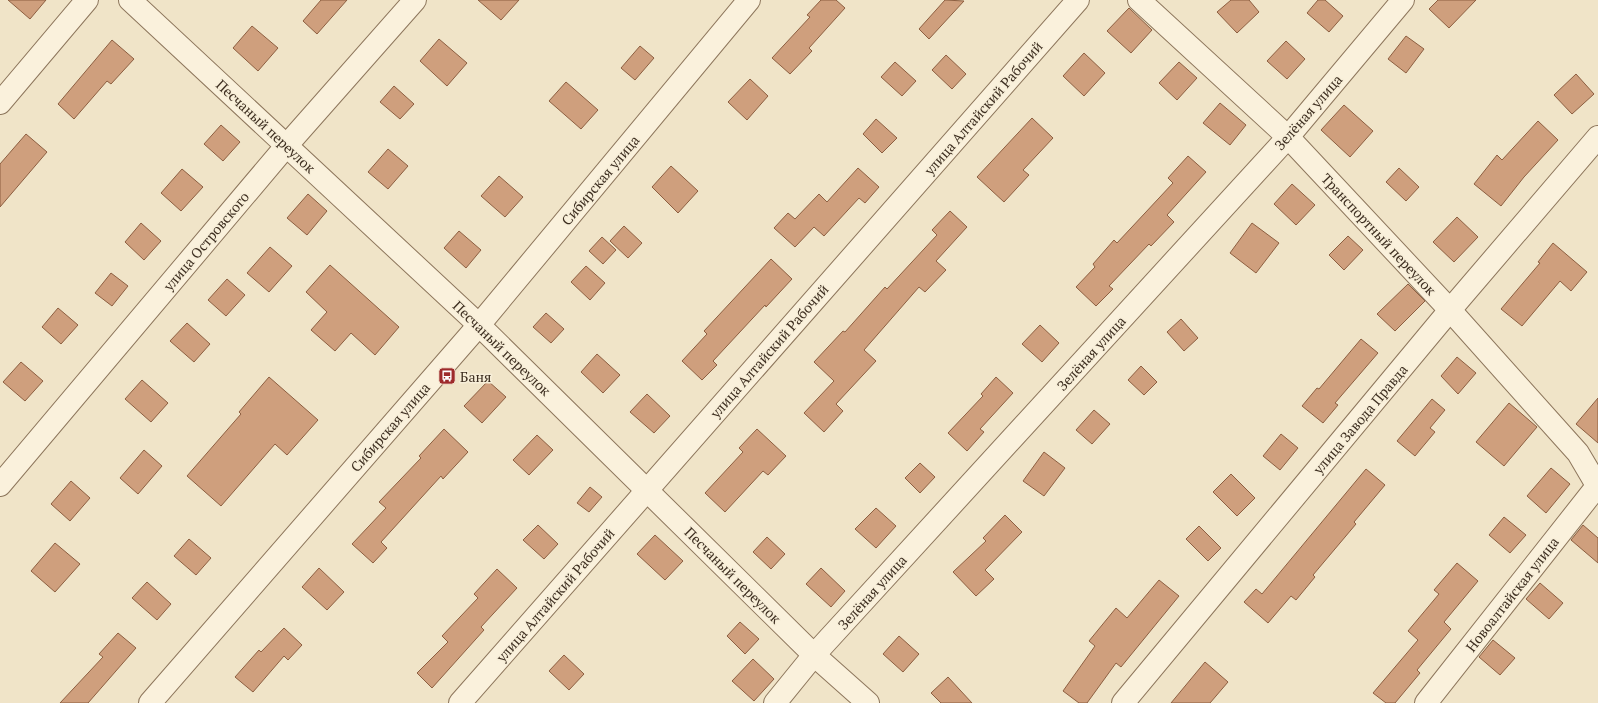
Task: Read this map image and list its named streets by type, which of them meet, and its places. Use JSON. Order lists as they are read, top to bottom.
{
  "streets": {
    "street": [
      "улица Алтайский Рабочий",
      "Зелёная улица",
      "Песчаный переулок",
      "Сибирская улица",
      "Транспортный переулок",
      "улица Островского",
      "улица Завода Правда",
      "Новоалтайская улица"
    ]
  },
  "crossings": [
    ["улица Алтайский Рабочий", "Песчаный переулок"],
    ["Зелёная улица", "Песчаный переулок"],
    ["Зелёная улица", "Транспортный переулок"],
    ["Песчаный переулок", "Сибирская улица"],
    ["Песчаный переулок", "улица Островского"],
    ["Транспортный переулок", "улица Завода Правда"],
    ["Транспортный переулок", "Новоалтайская улица"]
  ],
  "places": {
    "bus stop": ["Баня"]
  }
}
